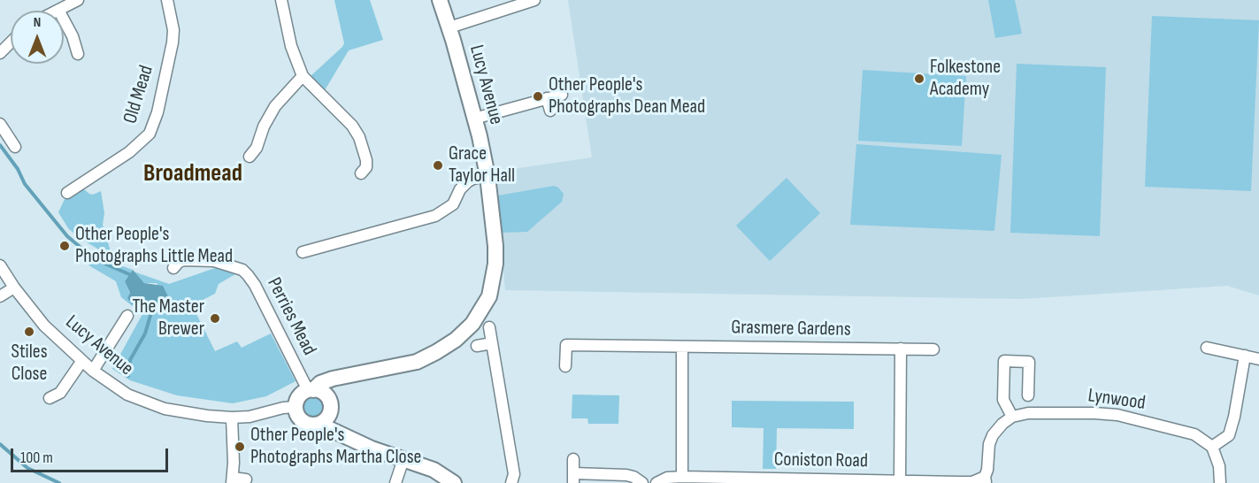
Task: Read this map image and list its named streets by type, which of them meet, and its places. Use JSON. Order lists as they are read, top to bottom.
{
  "streets": {
    "street": [
      "Lucy Avenue",
      "Old Mead",
      "Perries Mead",
      "Grasmere Gardens",
      "Lynwood",
      "Coniston Road"
    ]
  },
  "crossings": [
    ["Lucy Avenue", "Perries Mead"]
  ],
  "districts": ["Broadmead"],
  "places": [
    "Folkestone Academy",
    "Other People's Photographs Dean Mead",
    "Grace Taylor Hall",
    "Other People's Photographs Little Mead",
    "The Master Brewer",
    "Stiles Close",
    "Other People's Photographs Martha Close"
  ],
  "scale_bar": "100 m",
  "north": "top"
}
